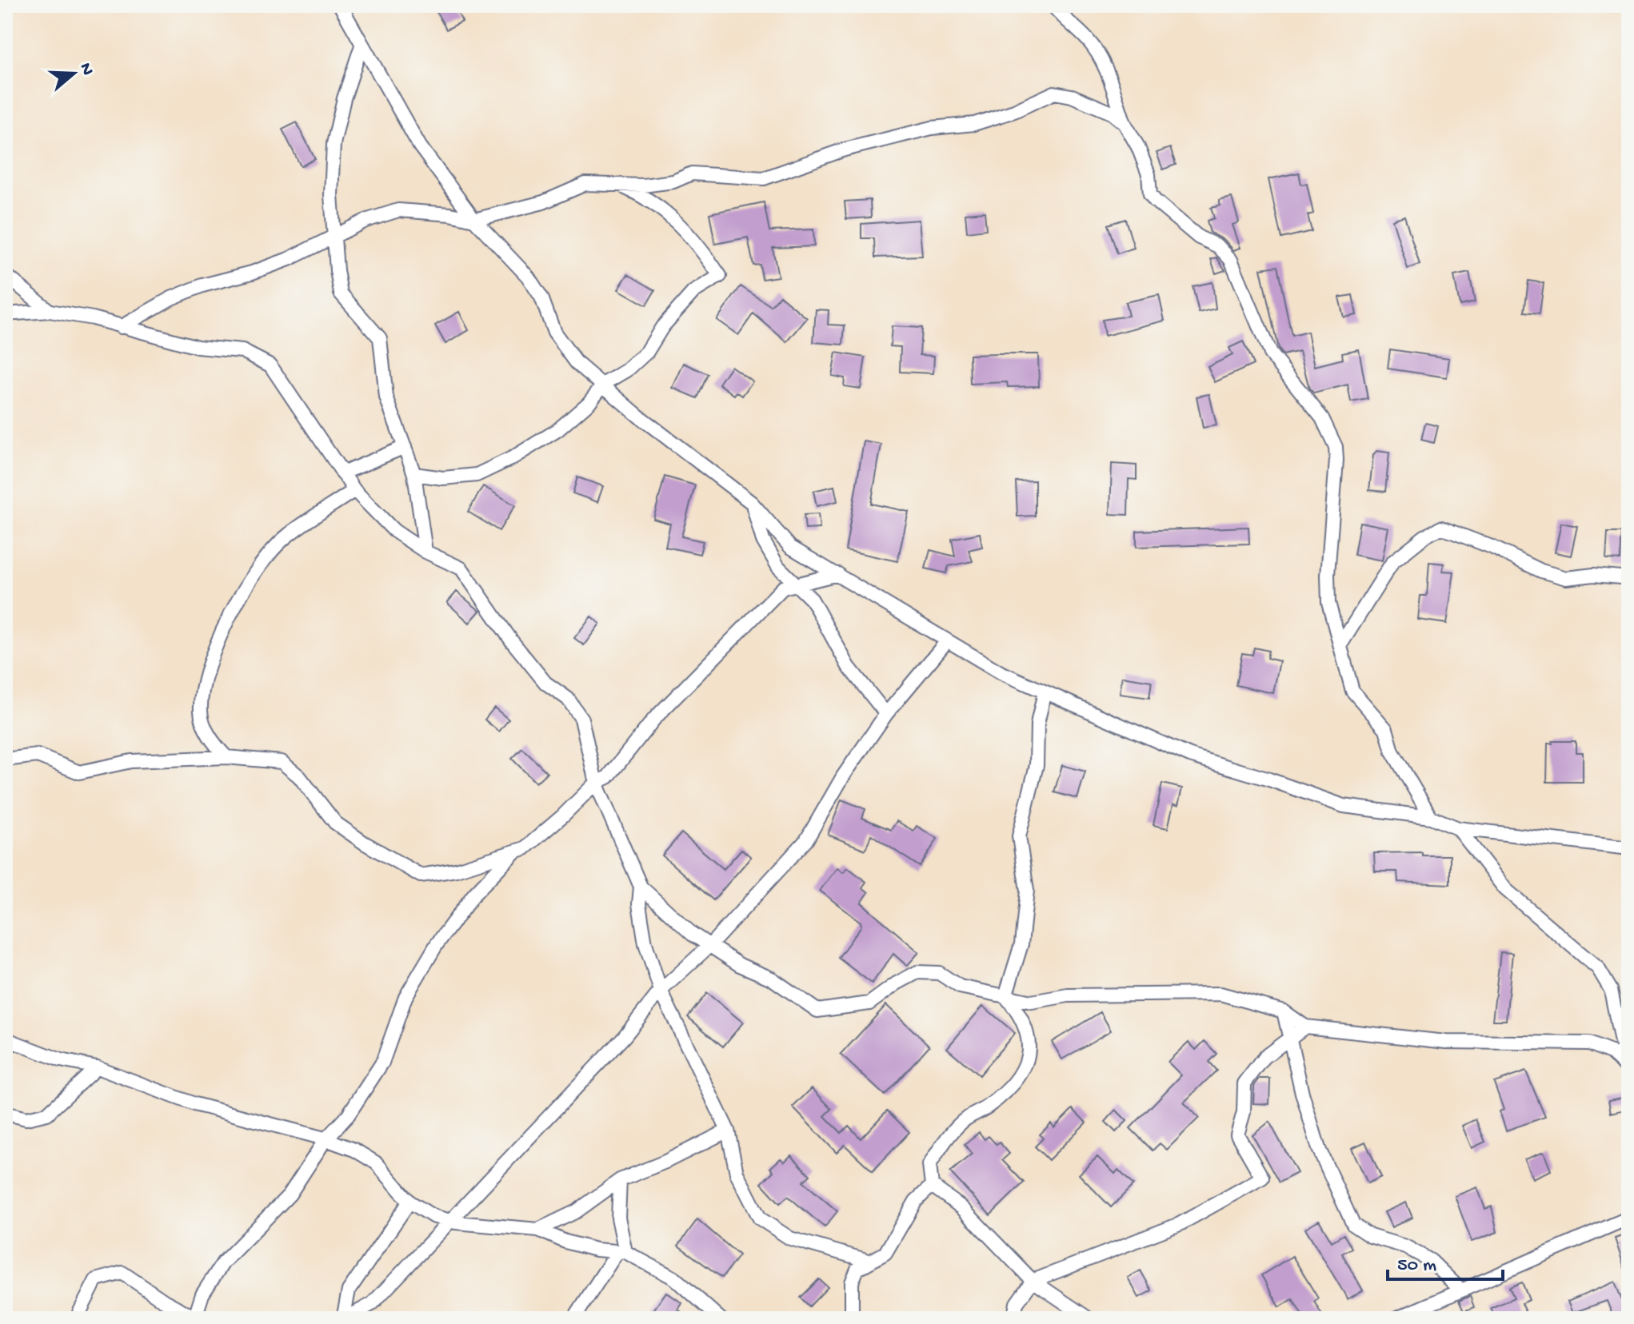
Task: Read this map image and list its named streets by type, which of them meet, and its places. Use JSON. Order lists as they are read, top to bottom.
{
  "scale_bar": "50 m",
  "north": "right"
}
